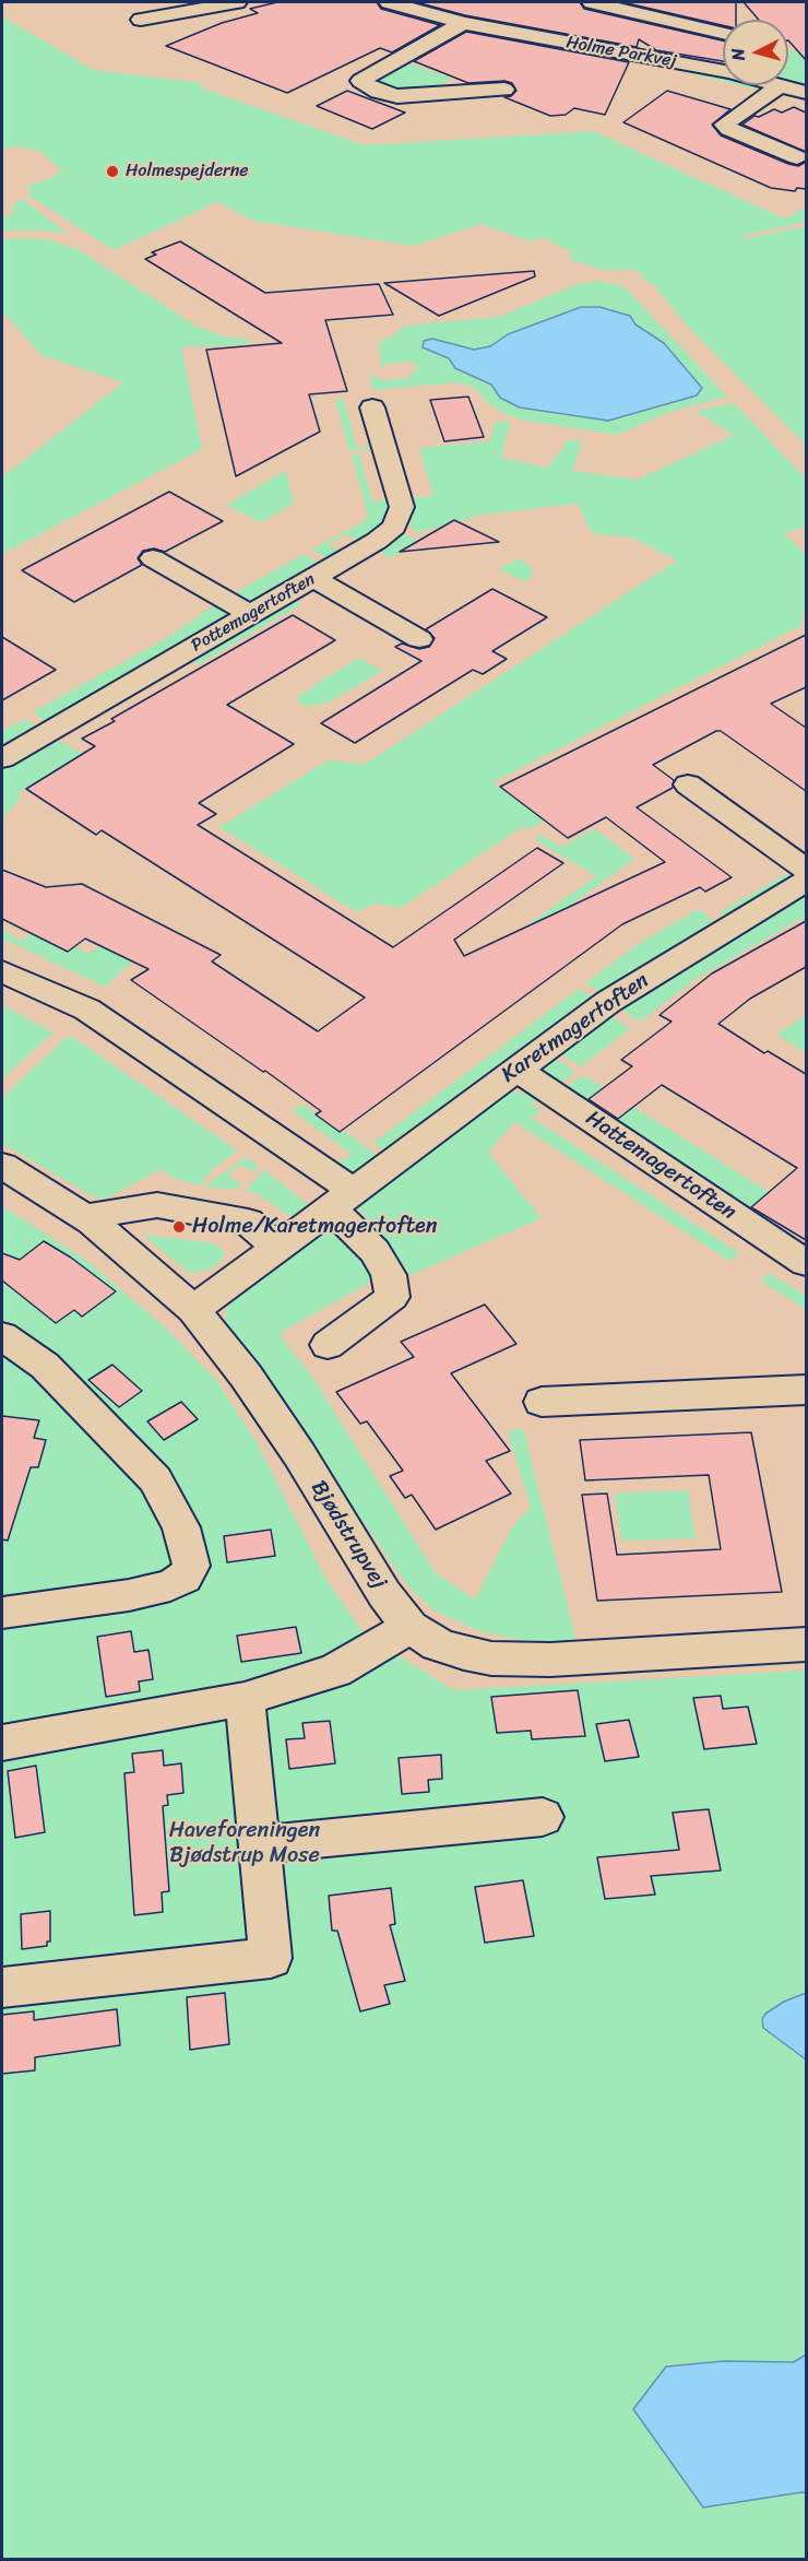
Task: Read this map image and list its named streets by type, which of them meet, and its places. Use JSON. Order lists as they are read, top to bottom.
{
  "streets": {
    "street": [
      "Holme Parkvej",
      "Pottemagertoften",
      "Karetmagertoften",
      "Hattemagertoften",
      "Bjødstrupvej"
    ]
  },
  "crossings": [
    ["Karetmagertoften", "Hattemagertoften"],
    ["Karetmagertoften", "Bjødstrupvej"]
  ],
  "parks": ["Haveforeningen Bjødstrup Mose"],
  "places": ["Holmespejderne", "Holme/Karetmagertoften"],
  "north": "left"
}
